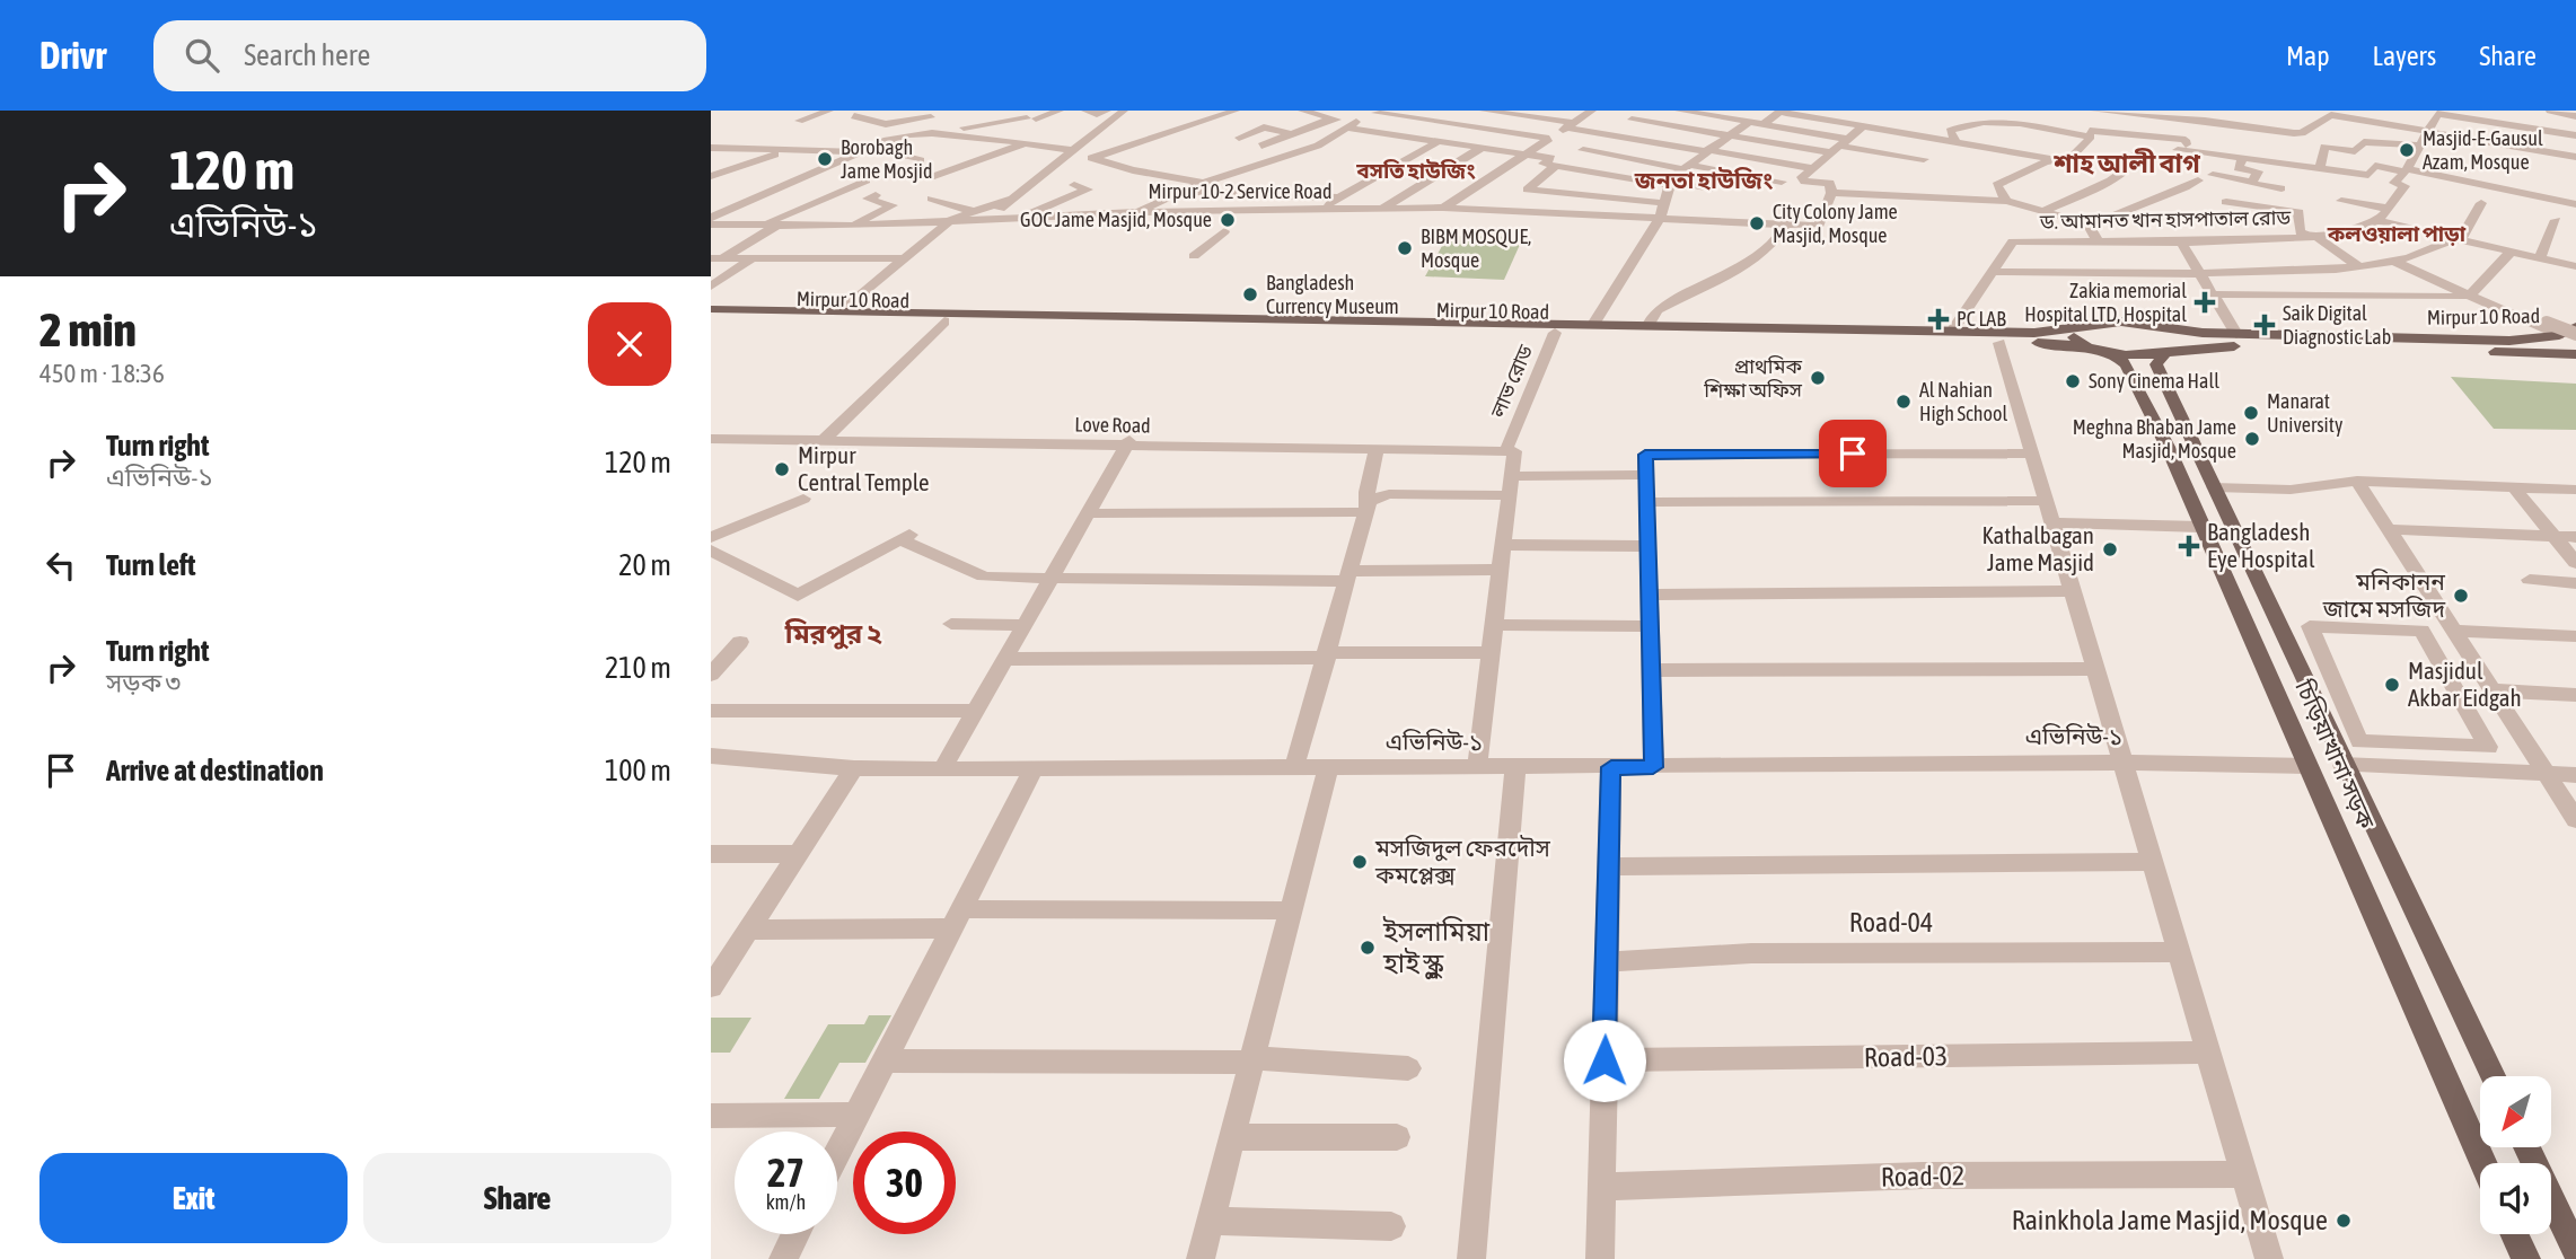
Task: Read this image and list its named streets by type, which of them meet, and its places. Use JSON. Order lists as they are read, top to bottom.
{
  "streets": {
    "main road": ["Mirpur 10 Road", "চিড়িয়াখানা সড়ক"],
    "street": [
      "Mirpur 10-2 Service Road",
      "ড. আমানত খান হাসপাতাল রোড",
      "লাভ রোড",
      "Love Road",
      "এভিনিউ-১",
      "Road-04",
      "Road-03",
      "Road-02"
    ]
  },
  "crossings": [
    ["ড. আমানত খান হাসপাতাল রোড", "Mirpur 10 Road"],
    ["Mirpur 10 Road", "লাভ রোড"],
    ["Mirpur 10 Road", "চিড়িয়াখানা সড়ক"],
    ["লাভ রোড", "Love Road"],
    ["লাভ রোড", "এভিনিউ-১"],
    ["এভিনিউ-১", "চিড়িয়াখানা সড়ক"]
  ],
  "districts": [
    "শাহ আলী বাগ",
    "বসতি হাউজিং",
    "জনতা হাউজিং",
    "কলওয়ালা পাড়া",
    "মিরপুর ২"
  ],
  "places": {
    "other": [
      "Masjid-E-Gausul Azam, Mosque",
      "Borobagh Jame Mosjid",
      "GOC Jame Masjid, Mosque",
      "City Colony Jame Masjid, Mosque",
      "BIBM MOSQUE, Mosque",
      "Bangladesh Currency Museum",
      "প্রাথমিক শিক্ষা অফিস",
      "Sony Cinema Hall",
      "Al Nahian High School",
      "Manarat University",
      "Meghna Bhaban Jame Masjid, Mosque",
      "Mirpur Central Temple",
      "Kathalbagan Jame Masjid",
      "মনিকানন জামে মসজিদ",
      "Masjidul Akbar Eidgah",
      "মসজিদুল ফেরদৌস কমপ্লেক্স",
      "ইসলামিয়া হাই স্কুল",
      "Rainkhola Jame Masjid, Mosque"
    ],
    "health": [
      "Zakia memorial Hospital LTD, Hospital",
      "PC LAB",
      "Saik Digital Diagnostic Lab",
      "Bangladesh Eye Hospital"
    ]
  },
  "north": "bottom left",
  "page": {
    "header": "Drivr",
    "search": "Search here",
    "nav": ["Map", "Layers", "Share"],
    "turn": ["120 m", "এভিনিউ-১"],
    "heading": ["2 min", "450 m · 18:36"],
    "list": [
      {
        "name": "Turn right",
        "note": "এভিনিউ-১",
        "value": "120 m"
      },
      {
        "name": "Turn left",
        "value": "20 m"
      },
      {
        "name": "Turn right",
        "note": "সড়ক ৩",
        "value": "210 m"
      },
      {
        "name": "Arrive at destination",
        "value": "100 m"
      }
    ],
    "speed": "27 km/h",
    "limit": "30",
    "buttons": ["Exit", "Share"]
  }
}
